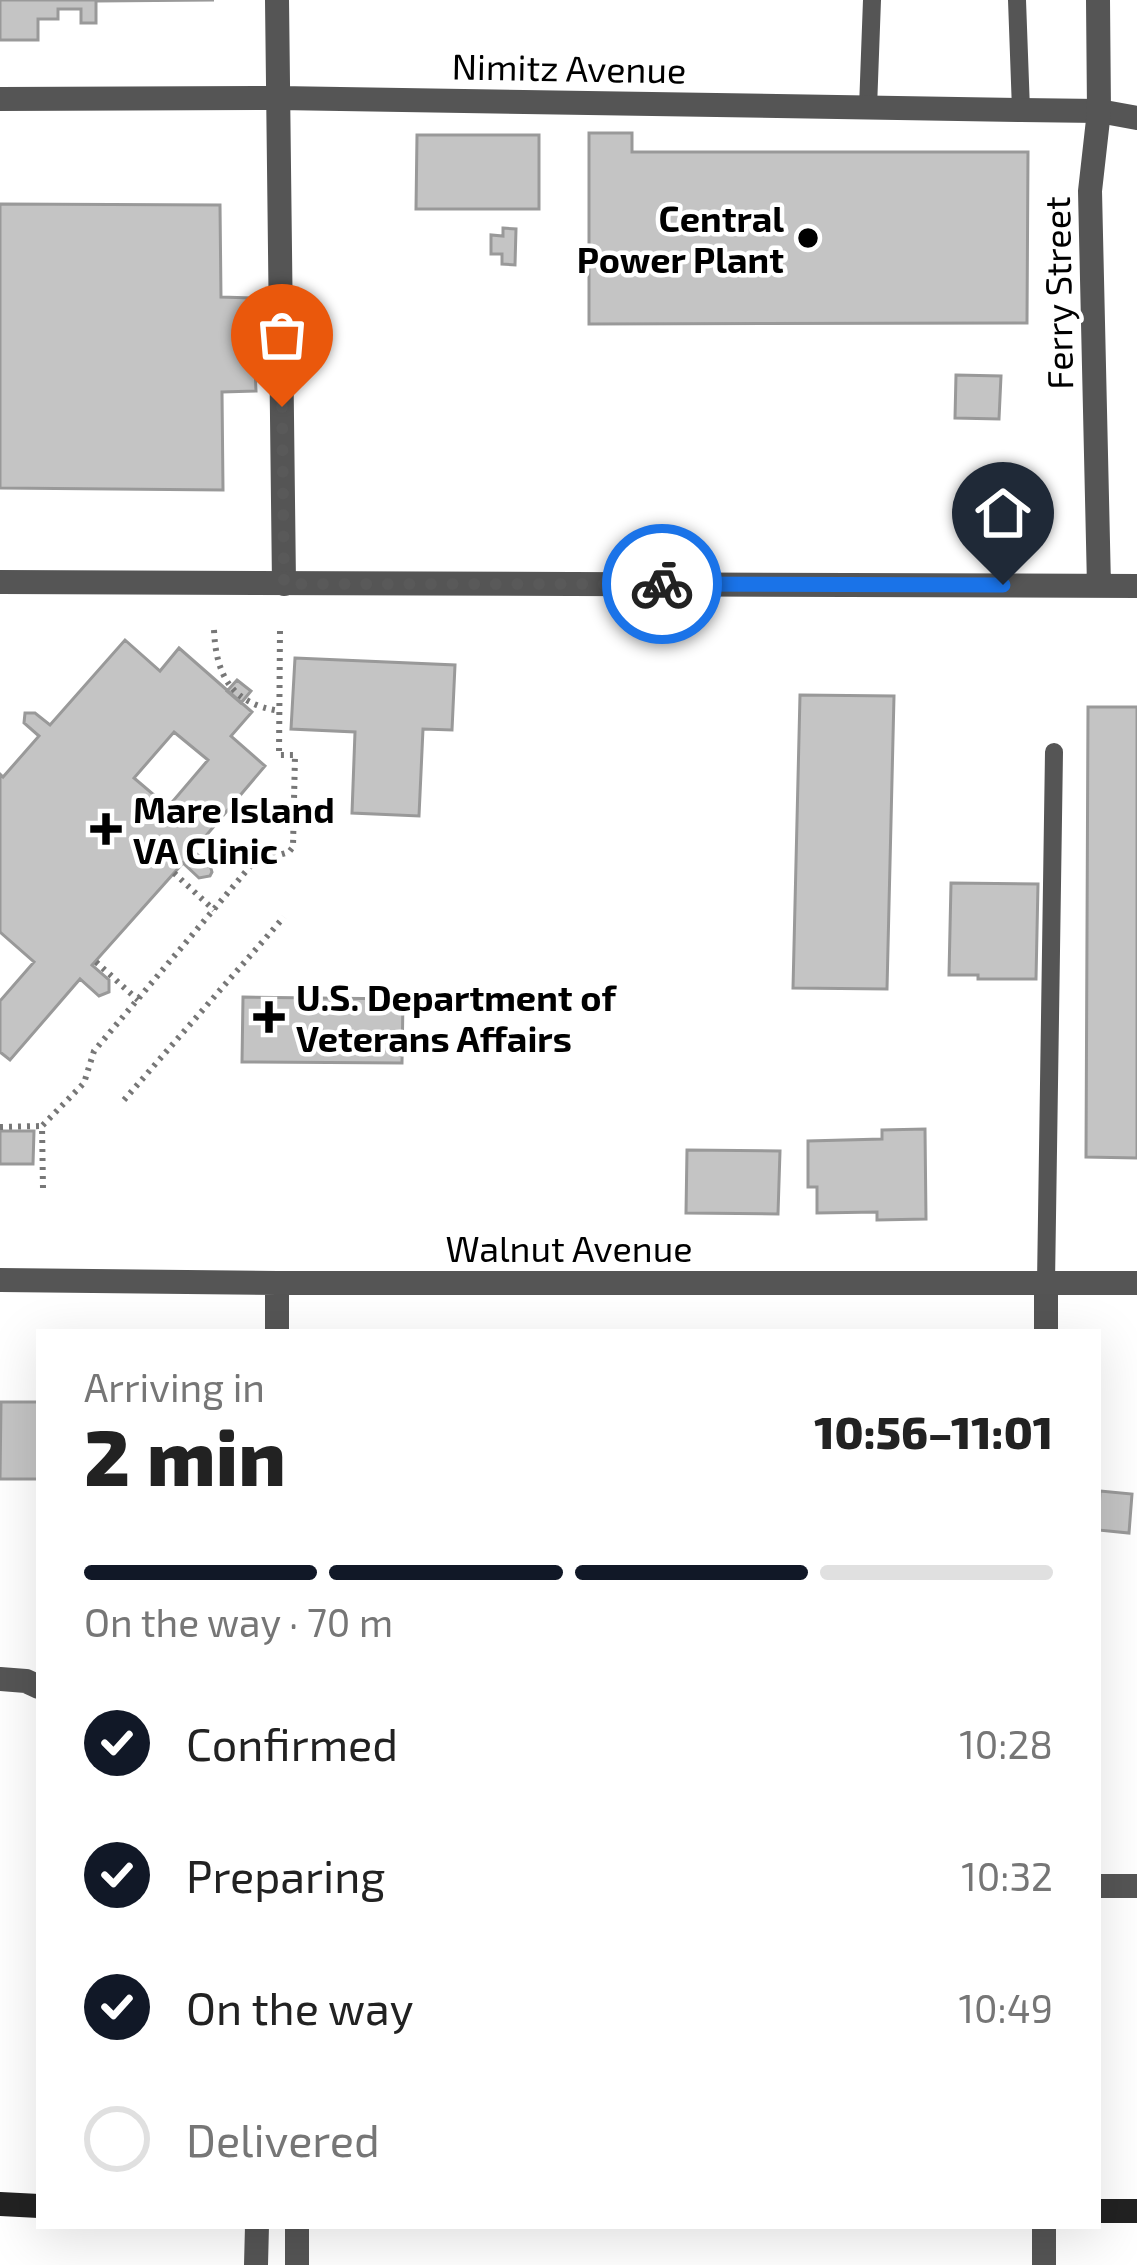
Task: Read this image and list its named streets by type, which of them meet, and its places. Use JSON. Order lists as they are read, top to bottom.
{
  "streets": {
    "street": ["Nimitz Avenue", "Ferry Street", "Walnut Avenue"]
  },
  "crossings": [
    ["Nimitz Avenue", "Ferry Street"]
  ],
  "places": {
    "other": ["Central Power Plant"],
    "health": ["Mare Island VA Clinic", "U.S. Department of Veterans Affairs"]
  },
  "page": {
    "heading": ["2 min", "Arriving in", "10:56–11:01"],
    "bar": "On the way · 70 m",
    "list": [
      ["Confirmed", "10:28"],
      ["Preparing", "10:32"],
      ["On the way", "10:49"],
      "Delivered"
    ]
  }
}
